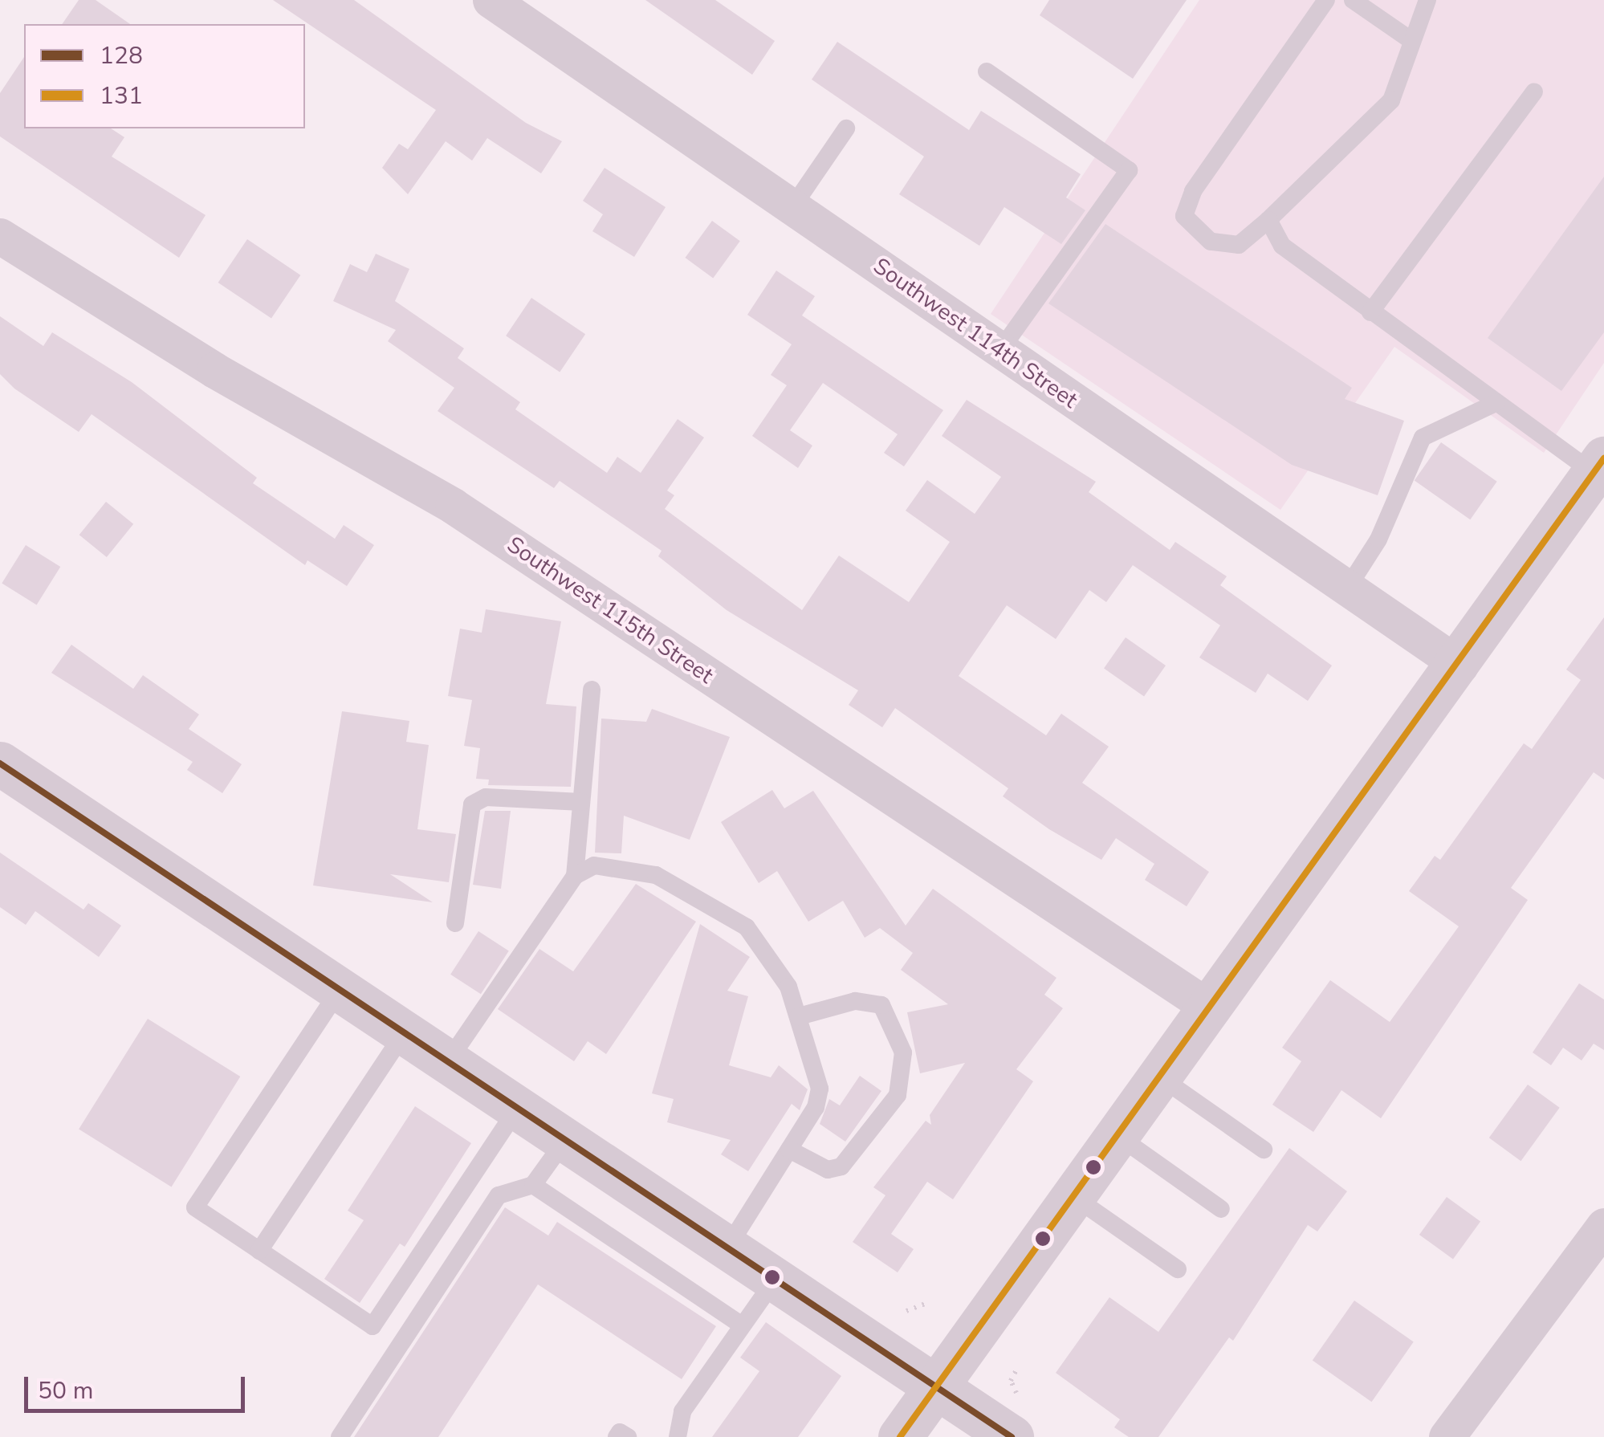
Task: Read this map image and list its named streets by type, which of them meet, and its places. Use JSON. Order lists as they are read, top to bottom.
{
  "streets": {
    "street": ["Southwest 114th Street", "Southwest 115th Street"]
  },
  "lines": ["transit line 131", "transit line 128"],
  "legend": ["128", "131"],
  "scale_bar": "50 m"
}
